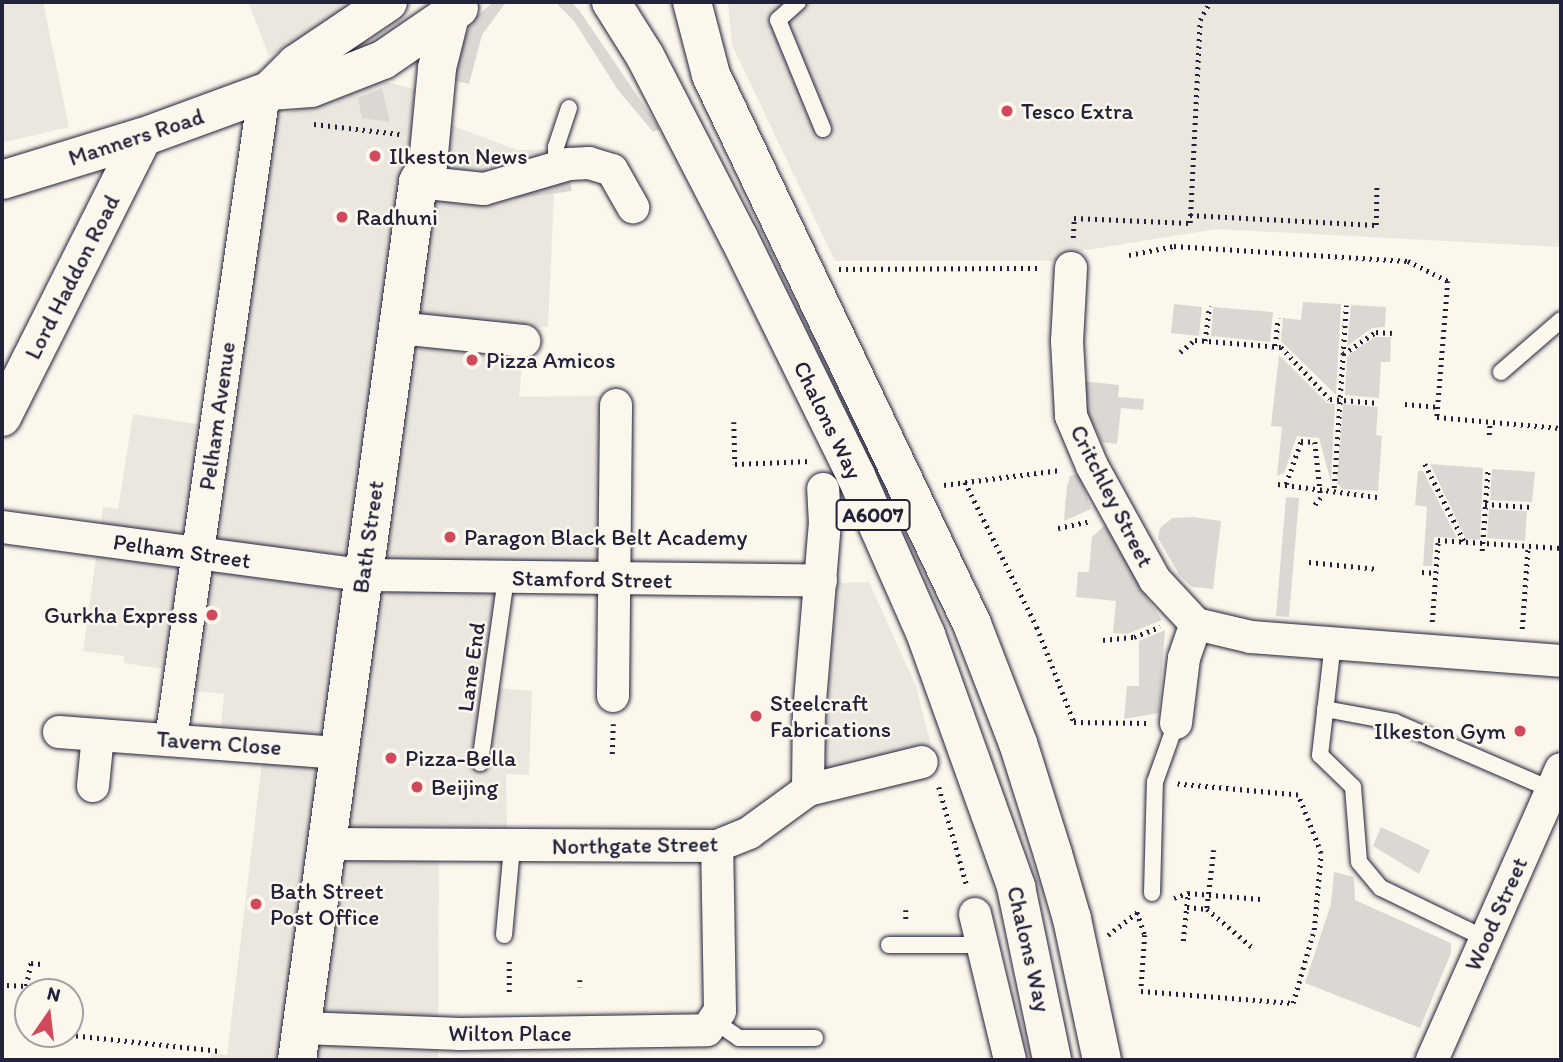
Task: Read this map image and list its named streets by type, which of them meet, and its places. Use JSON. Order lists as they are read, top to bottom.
{
  "streets": {
    "main road": [
      "Manners Road",
      "Lord Haddon Road",
      "Chalons Way",
      "A6007",
      "Bath Street"
    ],
    "street": [
      "Pelham Avenue",
      "Critchley Street",
      "Pelham Street",
      "Stamford Street",
      "Tavern Close",
      "Northgate Street",
      "Wood Street",
      "Wilton Place"
    ],
    "lane": ["Lane End"]
  },
  "crossings": [
    ["Manners Road", "Lord Haddon Road"],
    ["Manners Road", "Pelham Avenue"],
    ["Manners Road", "Bath Street"],
    ["Pelham Avenue", "Pelham Street"],
    ["Pelham Avenue", "Tavern Close"],
    ["Bath Street", "Pelham Street"],
    ["Bath Street", "Stamford Street"],
    ["Bath Street", "Tavern Close"],
    ["Bath Street", "Northgate Street"],
    ["Bath Street", "Wilton Place"],
    ["Pelham Street", "Stamford Street"],
    ["Stamford Street", "Lane End"]
  ],
  "places": [
    "Tesco Extra",
    "Ilkeston News",
    "Radhuni",
    "Pizza Amicos",
    "Paragon Black Belt Academy",
    "Gurkha Express",
    "Steelcraft Fabrications",
    "Ilkeston Gym",
    "Pizza-Bella",
    "Beijing",
    "Bath Street Post Office"
  ],
  "north": "top"
}
